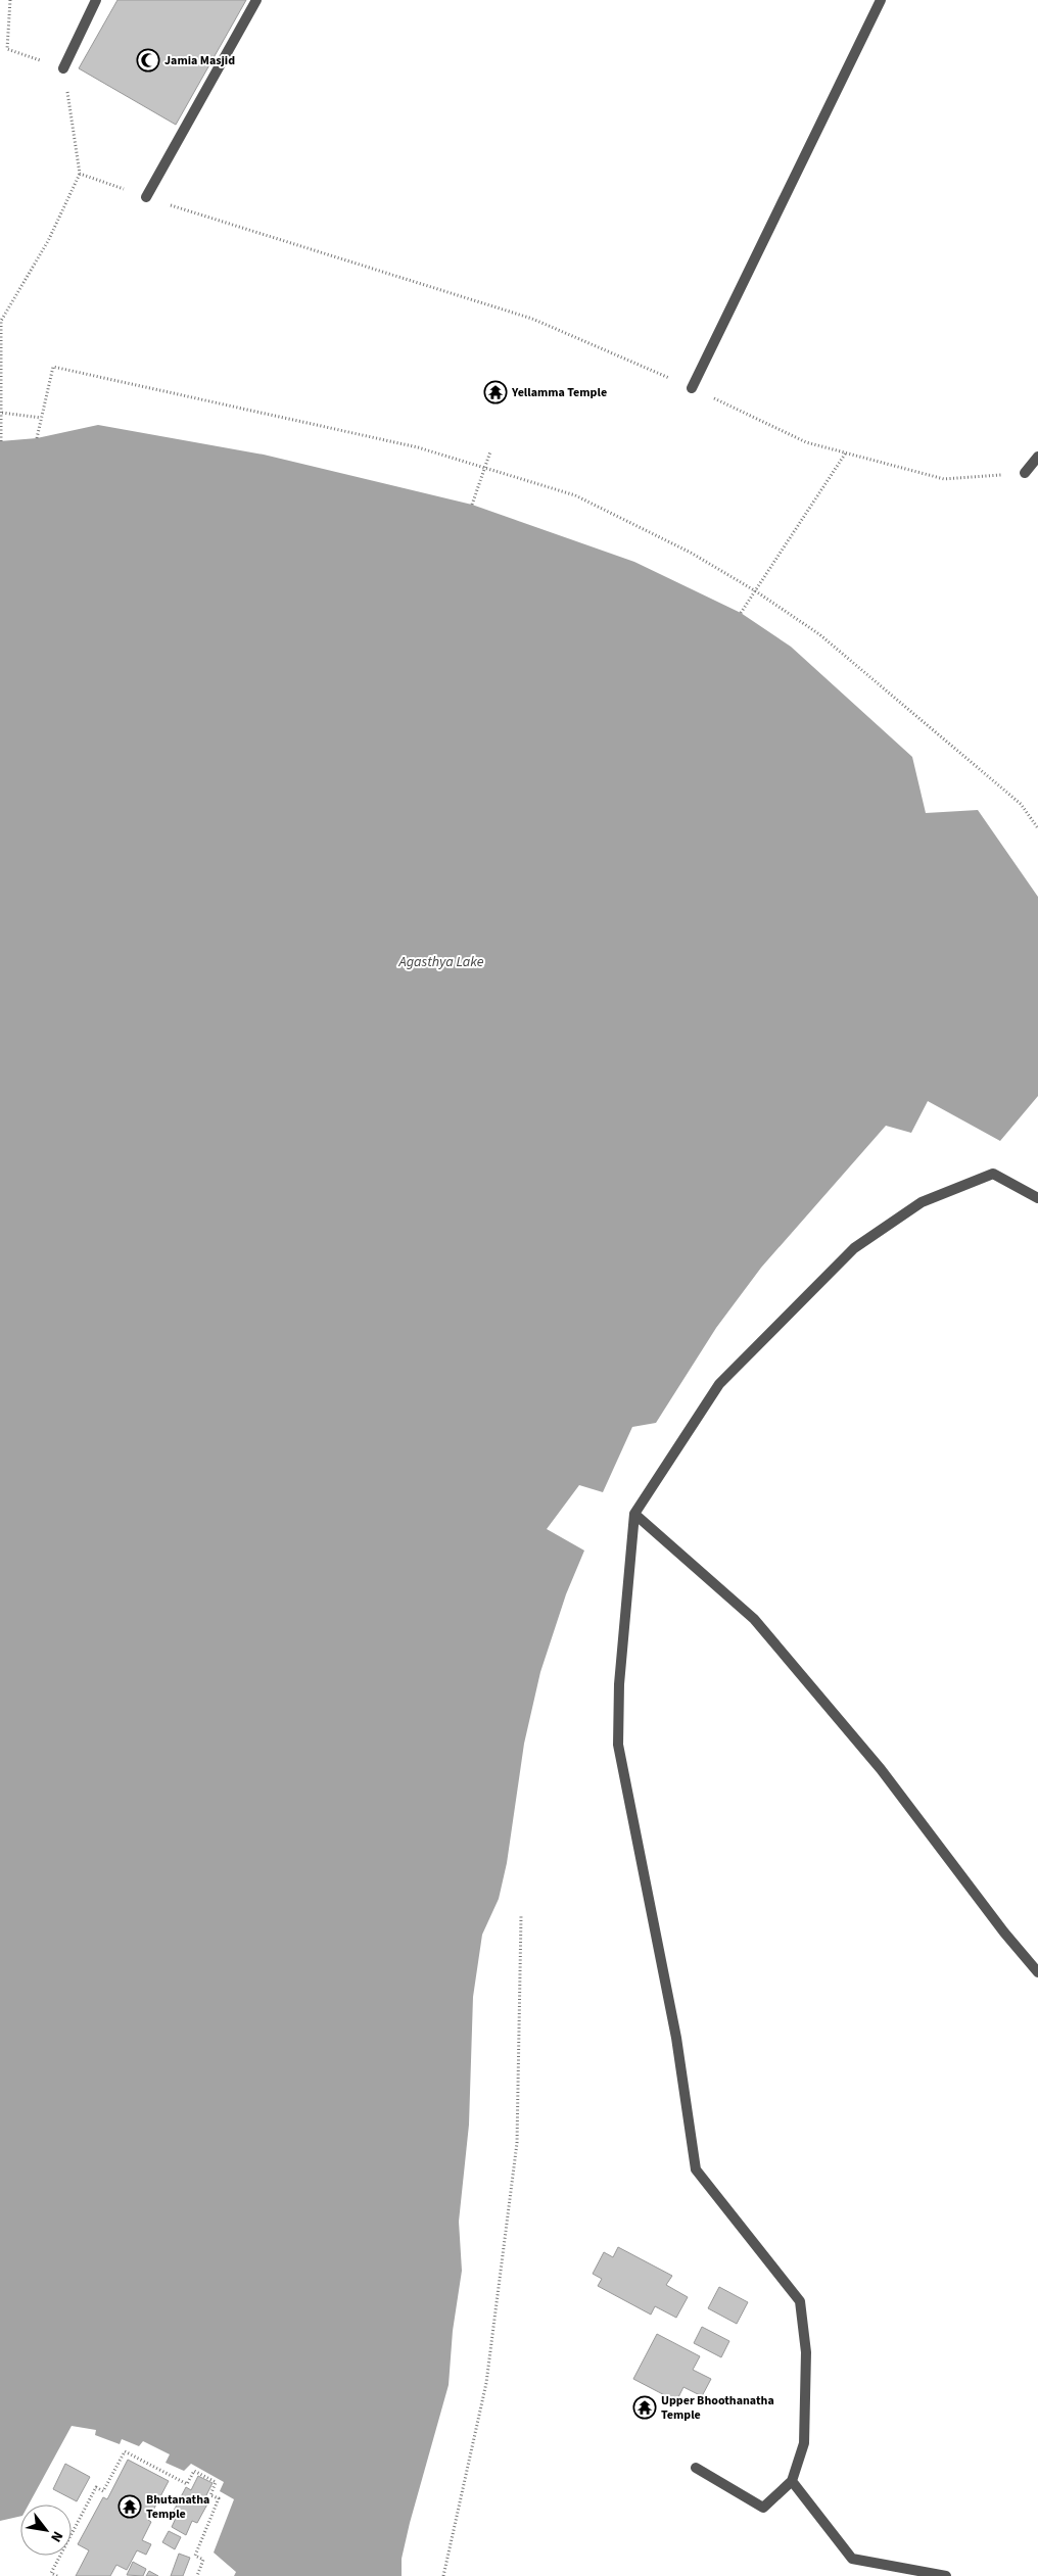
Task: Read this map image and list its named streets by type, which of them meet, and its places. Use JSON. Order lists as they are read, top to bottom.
{
  "water": ["Agasthya Lake"],
  "places": {
    "mosque": ["Jamia Masjid"],
    "temple": ["Yellamma Temple", "Upper Bhoothanatha Temple", "Bhutanatha Temple"]
  },
  "north": "bottom right"
}
